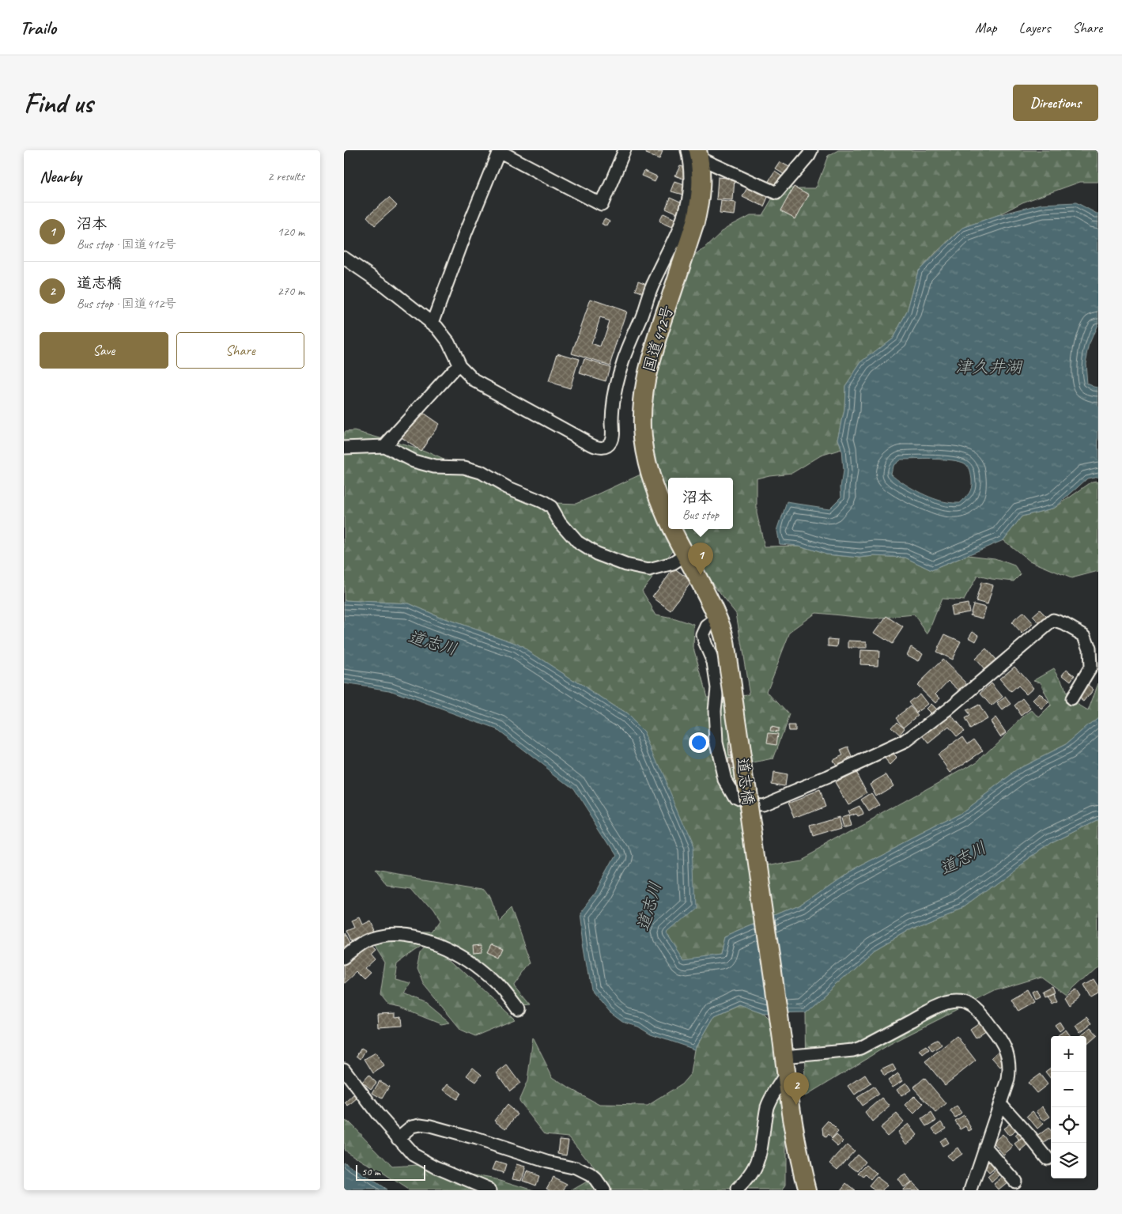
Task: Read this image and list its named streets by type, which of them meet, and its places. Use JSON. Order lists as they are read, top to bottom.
{
  "streets": {
    "highway": ["国道412号", "道志橋"]
  },
  "crossings": [
    ["国道412号", "道志橋"]
  ],
  "water": ["津久井湖", "道志川"],
  "scale_bar": "50 m",
  "page": {
    "header": "Trailo",
    "nav": ["Map", "Layers", "Share"],
    "buttons": [
      "Directions",
      ["Save", "Share"]
    ],
    "title": "Find us",
    "heading": ["Nearby", "2 results"],
    "list": [
      {
        "mark": "1",
        "name": "沼本",
        "note": "Bus stop · 国道412号",
        "value": "120 m"
      },
      {
        "mark": "2",
        "name": "道志橋",
        "note": "Bus stop · 国道412号",
        "value": "270 m"
      }
    ],
    "popup": ["沼本", "Bus stop"],
    "pins": ["1", "2"],
    "map_buttons": ["+", "−"],
    "scale": "50 m"
  }
}
